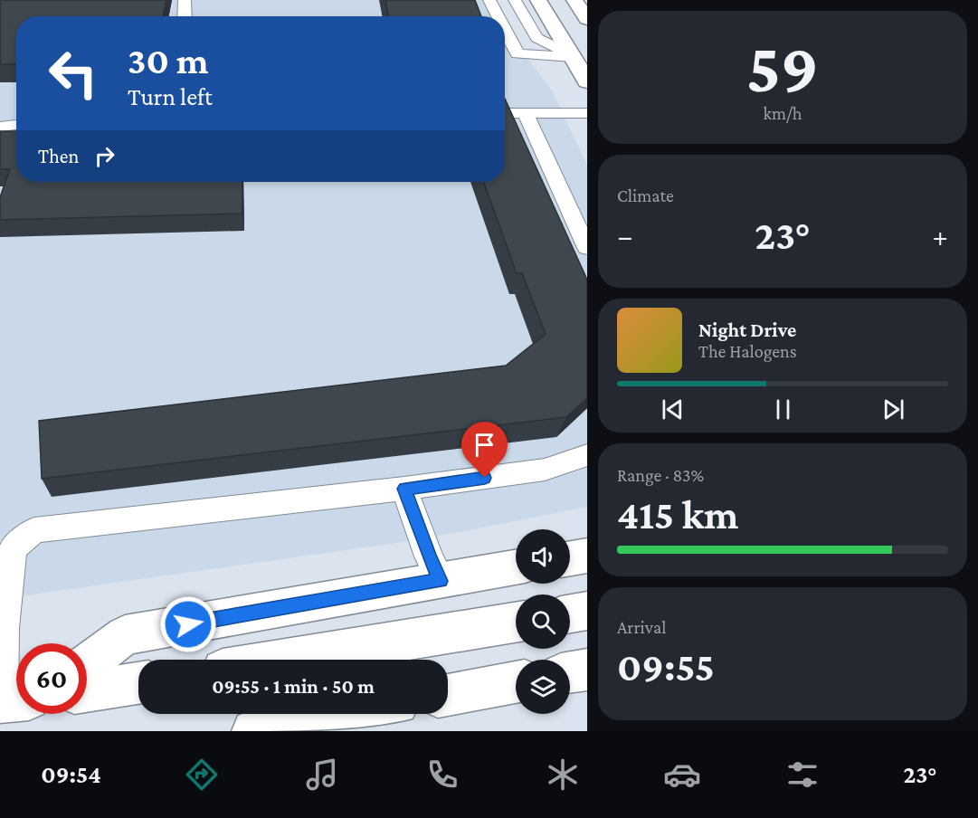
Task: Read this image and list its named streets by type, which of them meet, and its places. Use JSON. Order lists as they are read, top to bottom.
{
  "page": {
    "tile": [
      ["59", "km/h"],
      "Climate",
      ["Range · 83%", "415 km"],
      ["Arrival", "09:55"]
    ],
    "turn": ["30 m", "Turn left"],
    "then": "Then",
    "heat": ["−", "23°", "+"],
    "song": ["Night Drive", "The Halogens"],
    "limit": "60",
    "trip": "09:55 · 1 min · 50 m",
    "tabs": ["09:54", "23°"]
  }
}
